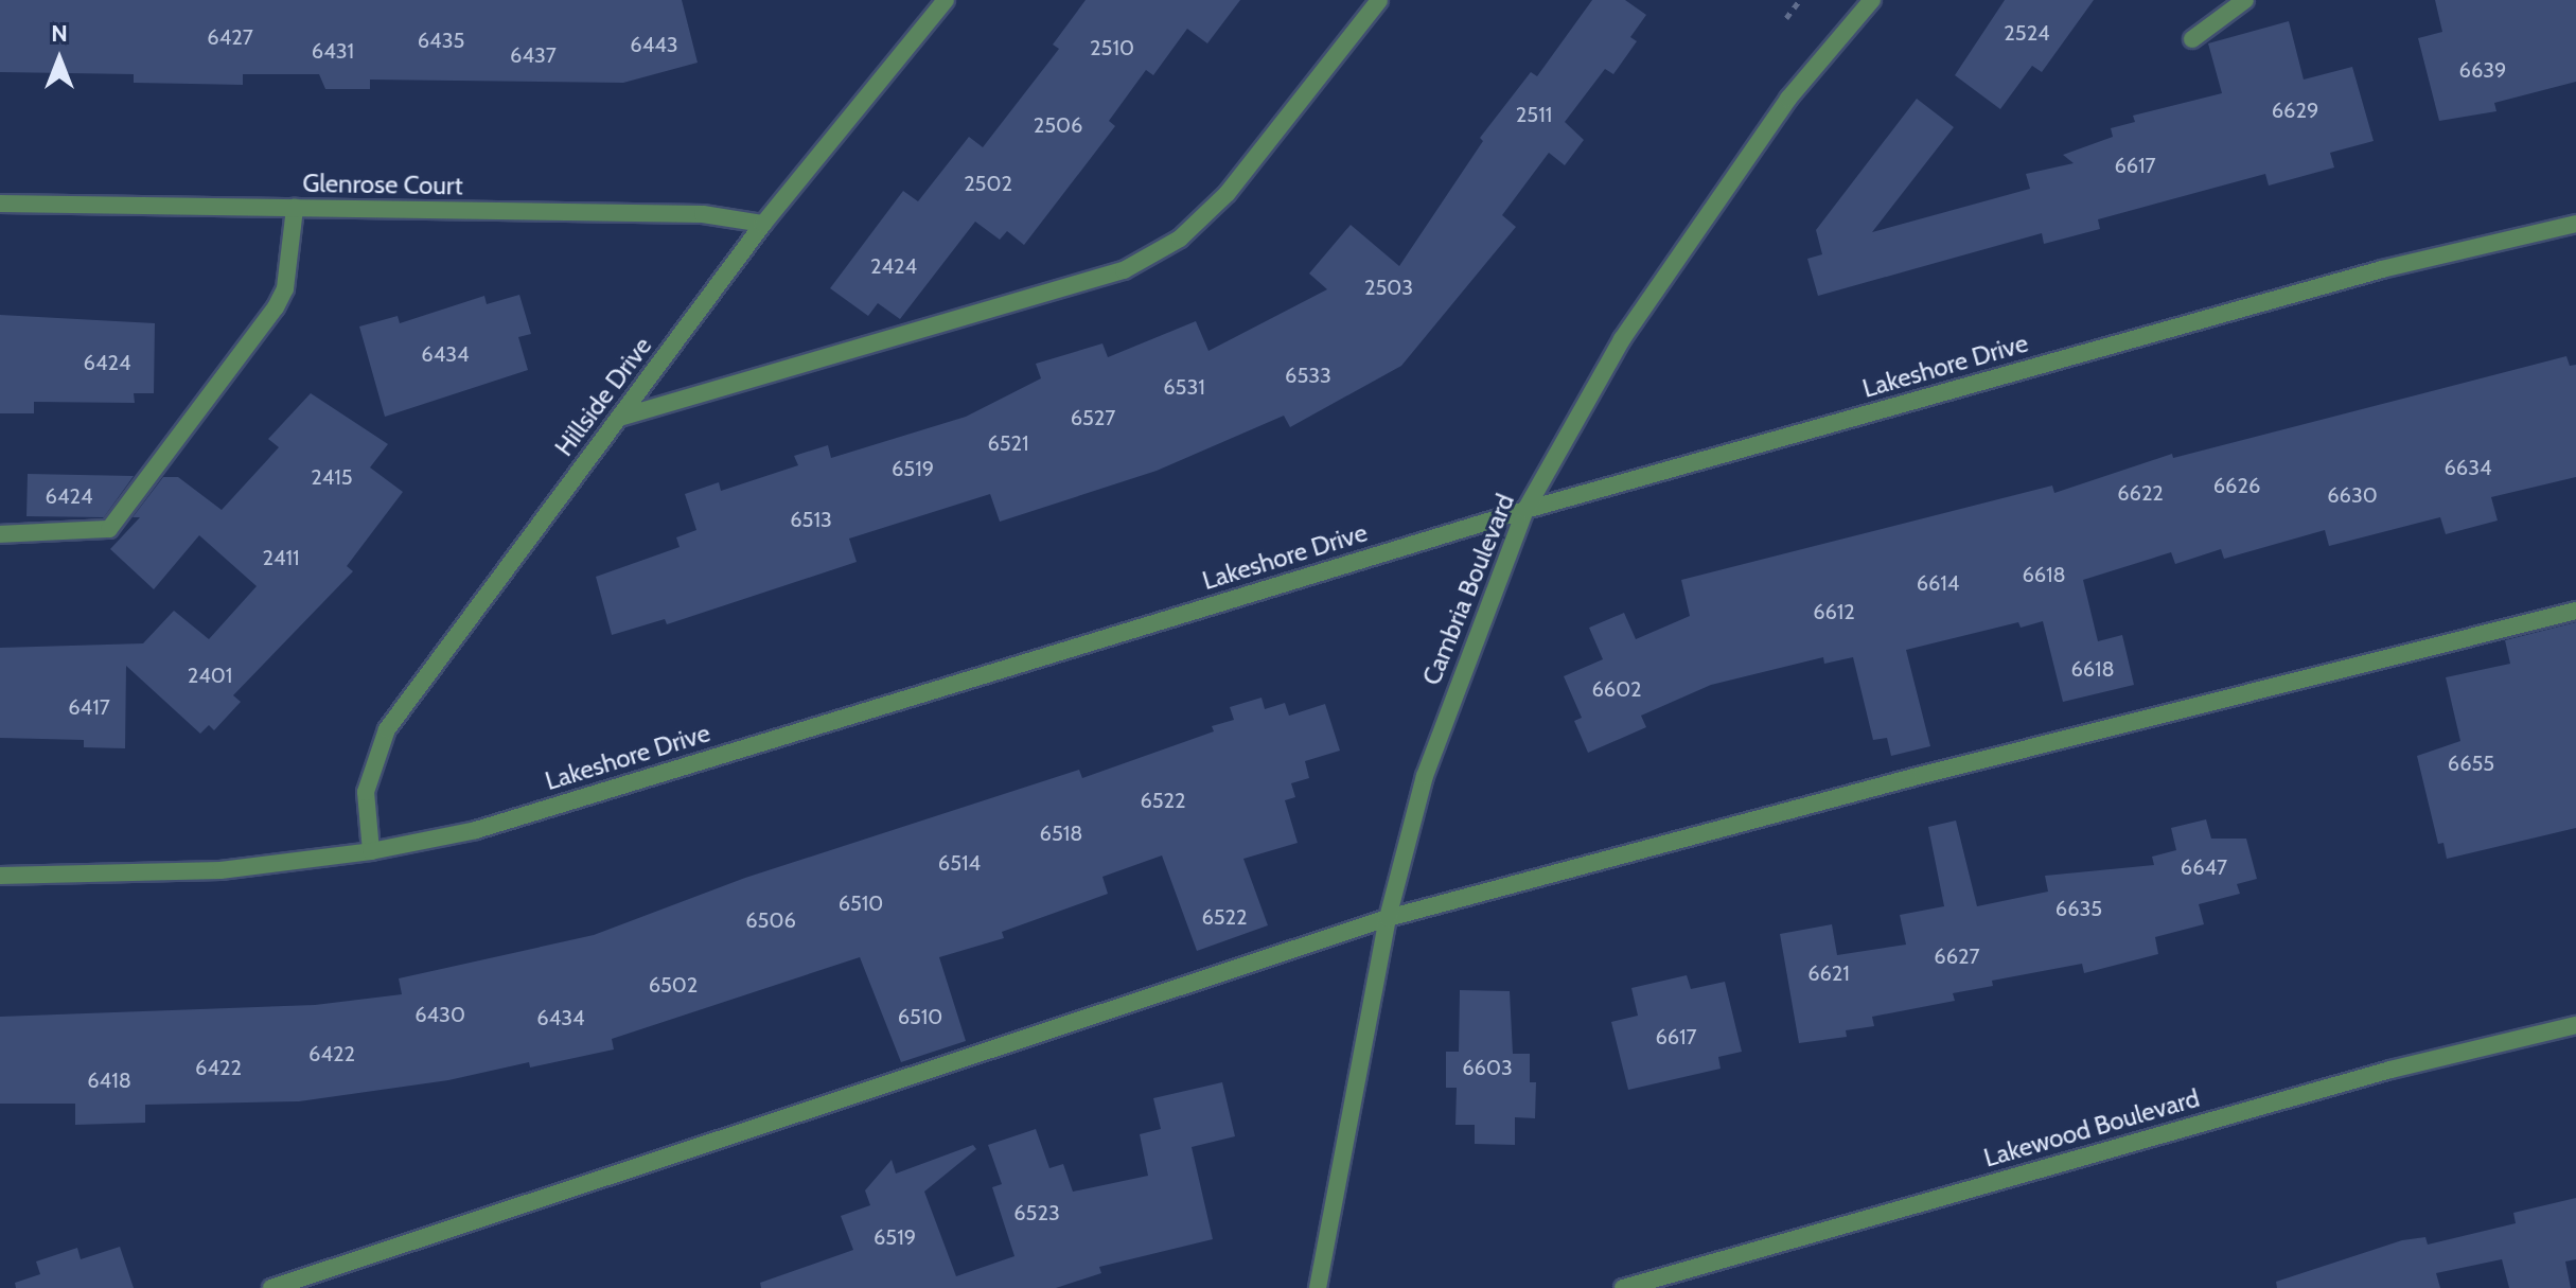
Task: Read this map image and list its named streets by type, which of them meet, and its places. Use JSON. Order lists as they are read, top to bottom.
{
  "streets": {
    "street": [
      "Glenrose Court",
      "Lakeshore Drive",
      "Hillside Drive",
      "Cambria Boulevard",
      "Lakewood Boulevard"
    ]
  },
  "crossings": [
    ["Glenrose Court", "Hillside Drive"],
    ["Lakeshore Drive", "Hillside Drive"],
    ["Lakeshore Drive", "Cambria Boulevard"]
  ],
  "house_numbers": [
    "2524",
    "6427",
    "6435",
    "6443",
    "2510",
    "6431",
    "6437",
    "6639",
    "6629",
    "2511",
    "2506",
    "6617",
    "2502",
    "2424",
    "2503",
    "6434",
    "6424",
    "6533",
    "6531",
    "6527",
    "6521",
    "6634",
    "6519",
    "2415",
    "6626",
    "6622",
    "6630",
    "6424",
    "6513",
    "2411",
    "6618",
    "6614",
    "6612",
    "6618",
    "2401",
    "6602",
    "6417",
    "6655",
    "6522",
    "6518",
    "6514",
    "6647",
    "6510",
    "6635",
    "6522",
    "6506",
    "6627",
    "6621",
    "6502",
    "6430",
    "6510",
    "6434",
    "6617",
    "6422",
    "6422",
    "6603",
    "6418",
    "6523",
    "6519"
  ],
  "north": "top"
}
